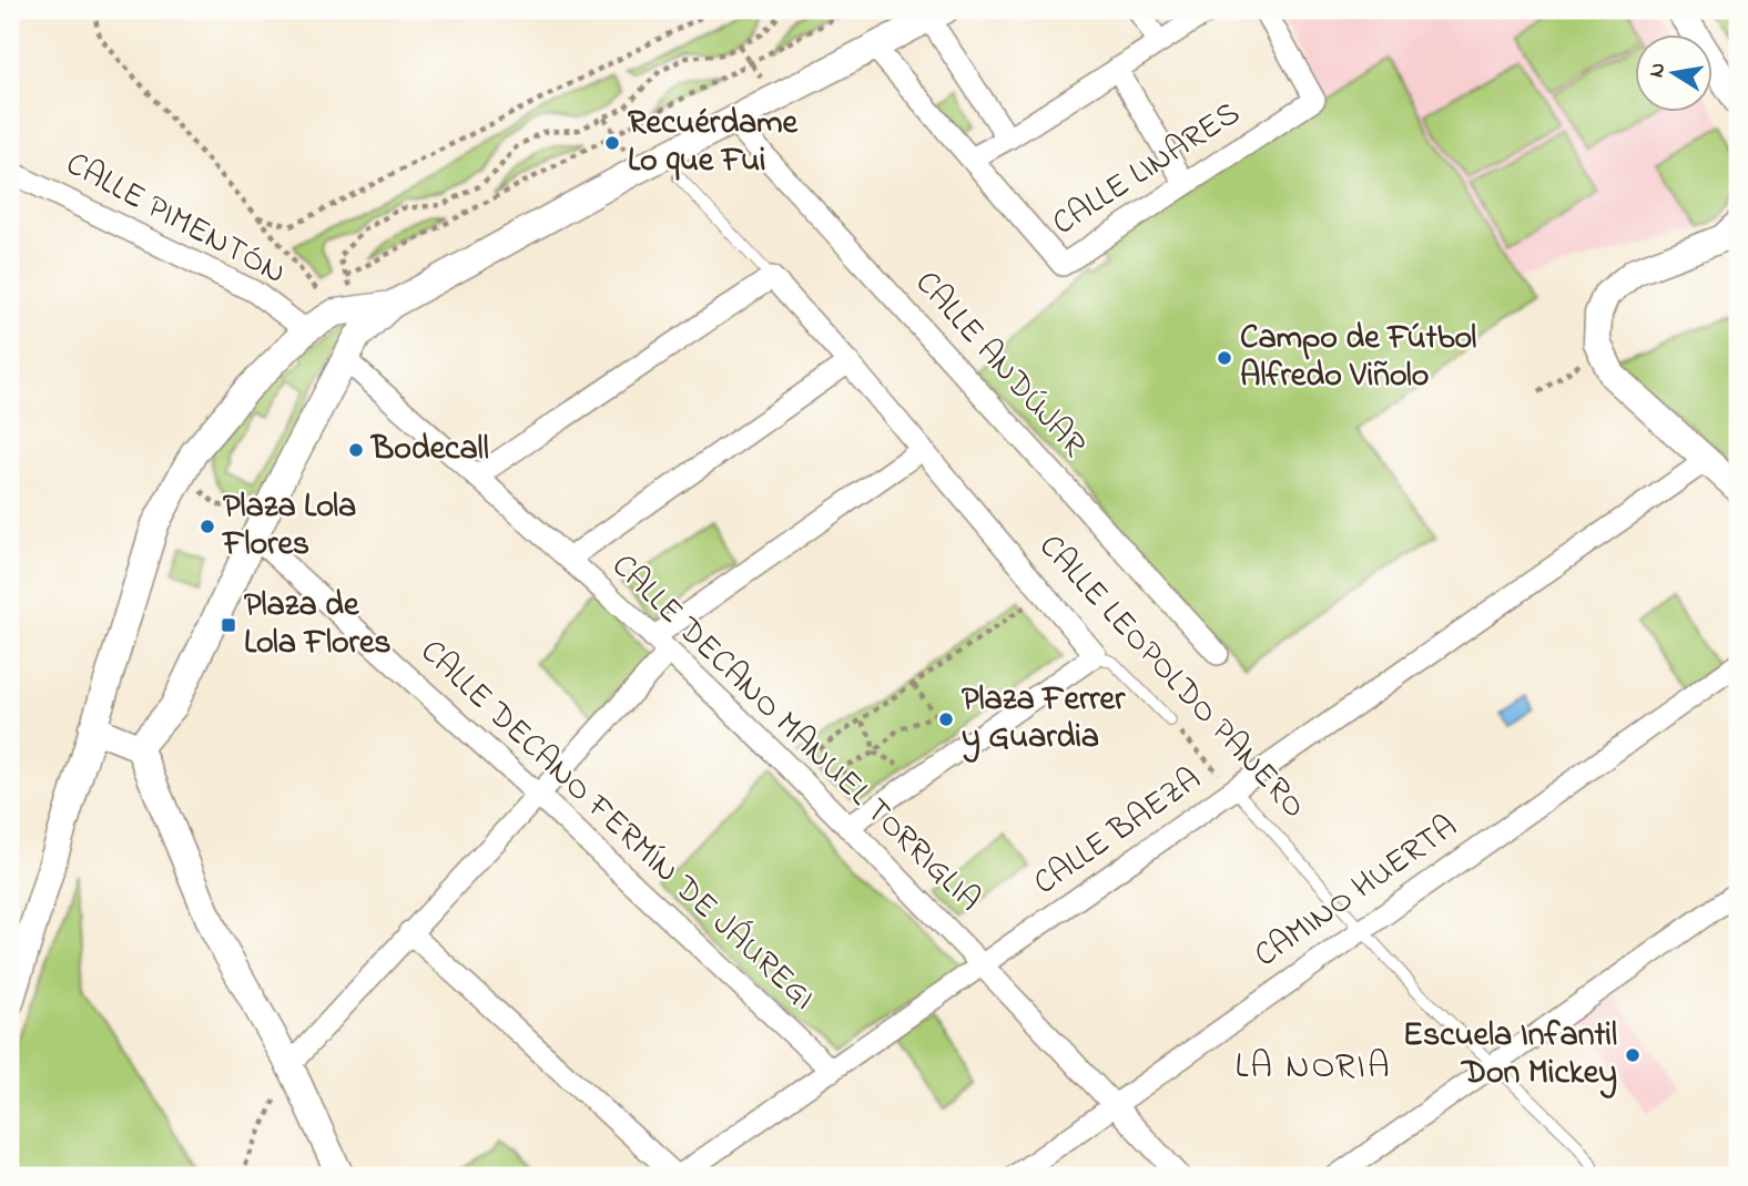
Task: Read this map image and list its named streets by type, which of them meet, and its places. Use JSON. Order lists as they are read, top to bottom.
{
  "streets": {
    "street": [
      "CALLE LINARES",
      "CALLE PIMENTÓN",
      "CALLE ANDÚJAR",
      "CALLE LEOPOLDO PANERO",
      "CALLE DECANO MANUEL TORRIGLIA",
      "CALLE DECANO FERMÍN DE JÁUREGI",
      "CALLE BAEZA",
      "CAMINO HUERTA"
    ]
  },
  "crossings": [
    ["CALLE LEOPOLDO PANERO", "CALLE BAEZA"],
    ["CALLE LEOPOLDO PANERO", "CAMINO HUERTA"],
    ["CALLE DECANO MANUEL TORRIGLIA", "CALLE BAEZA"],
    ["CALLE DECANO MANUEL TORRIGLIA", "CAMINO HUERTA"],
    ["CALLE DECANO FERMÍN DE JÁUREGI", "CALLE BAEZA"]
  ],
  "districts": ["LA NORIA"],
  "places": {
    "other": [
      "Recuérdame Lo que Fui",
      "Campo de Fútbol Alfredo Viñolo",
      "Bodecall",
      "Plaza Lola Flores",
      "Plaza Ferrer y Guardia",
      "Escuela Infantil Don Mickey"
    ],
    "transit": ["Plaza de Lola Flores"]
  },
  "north": "left"
}
